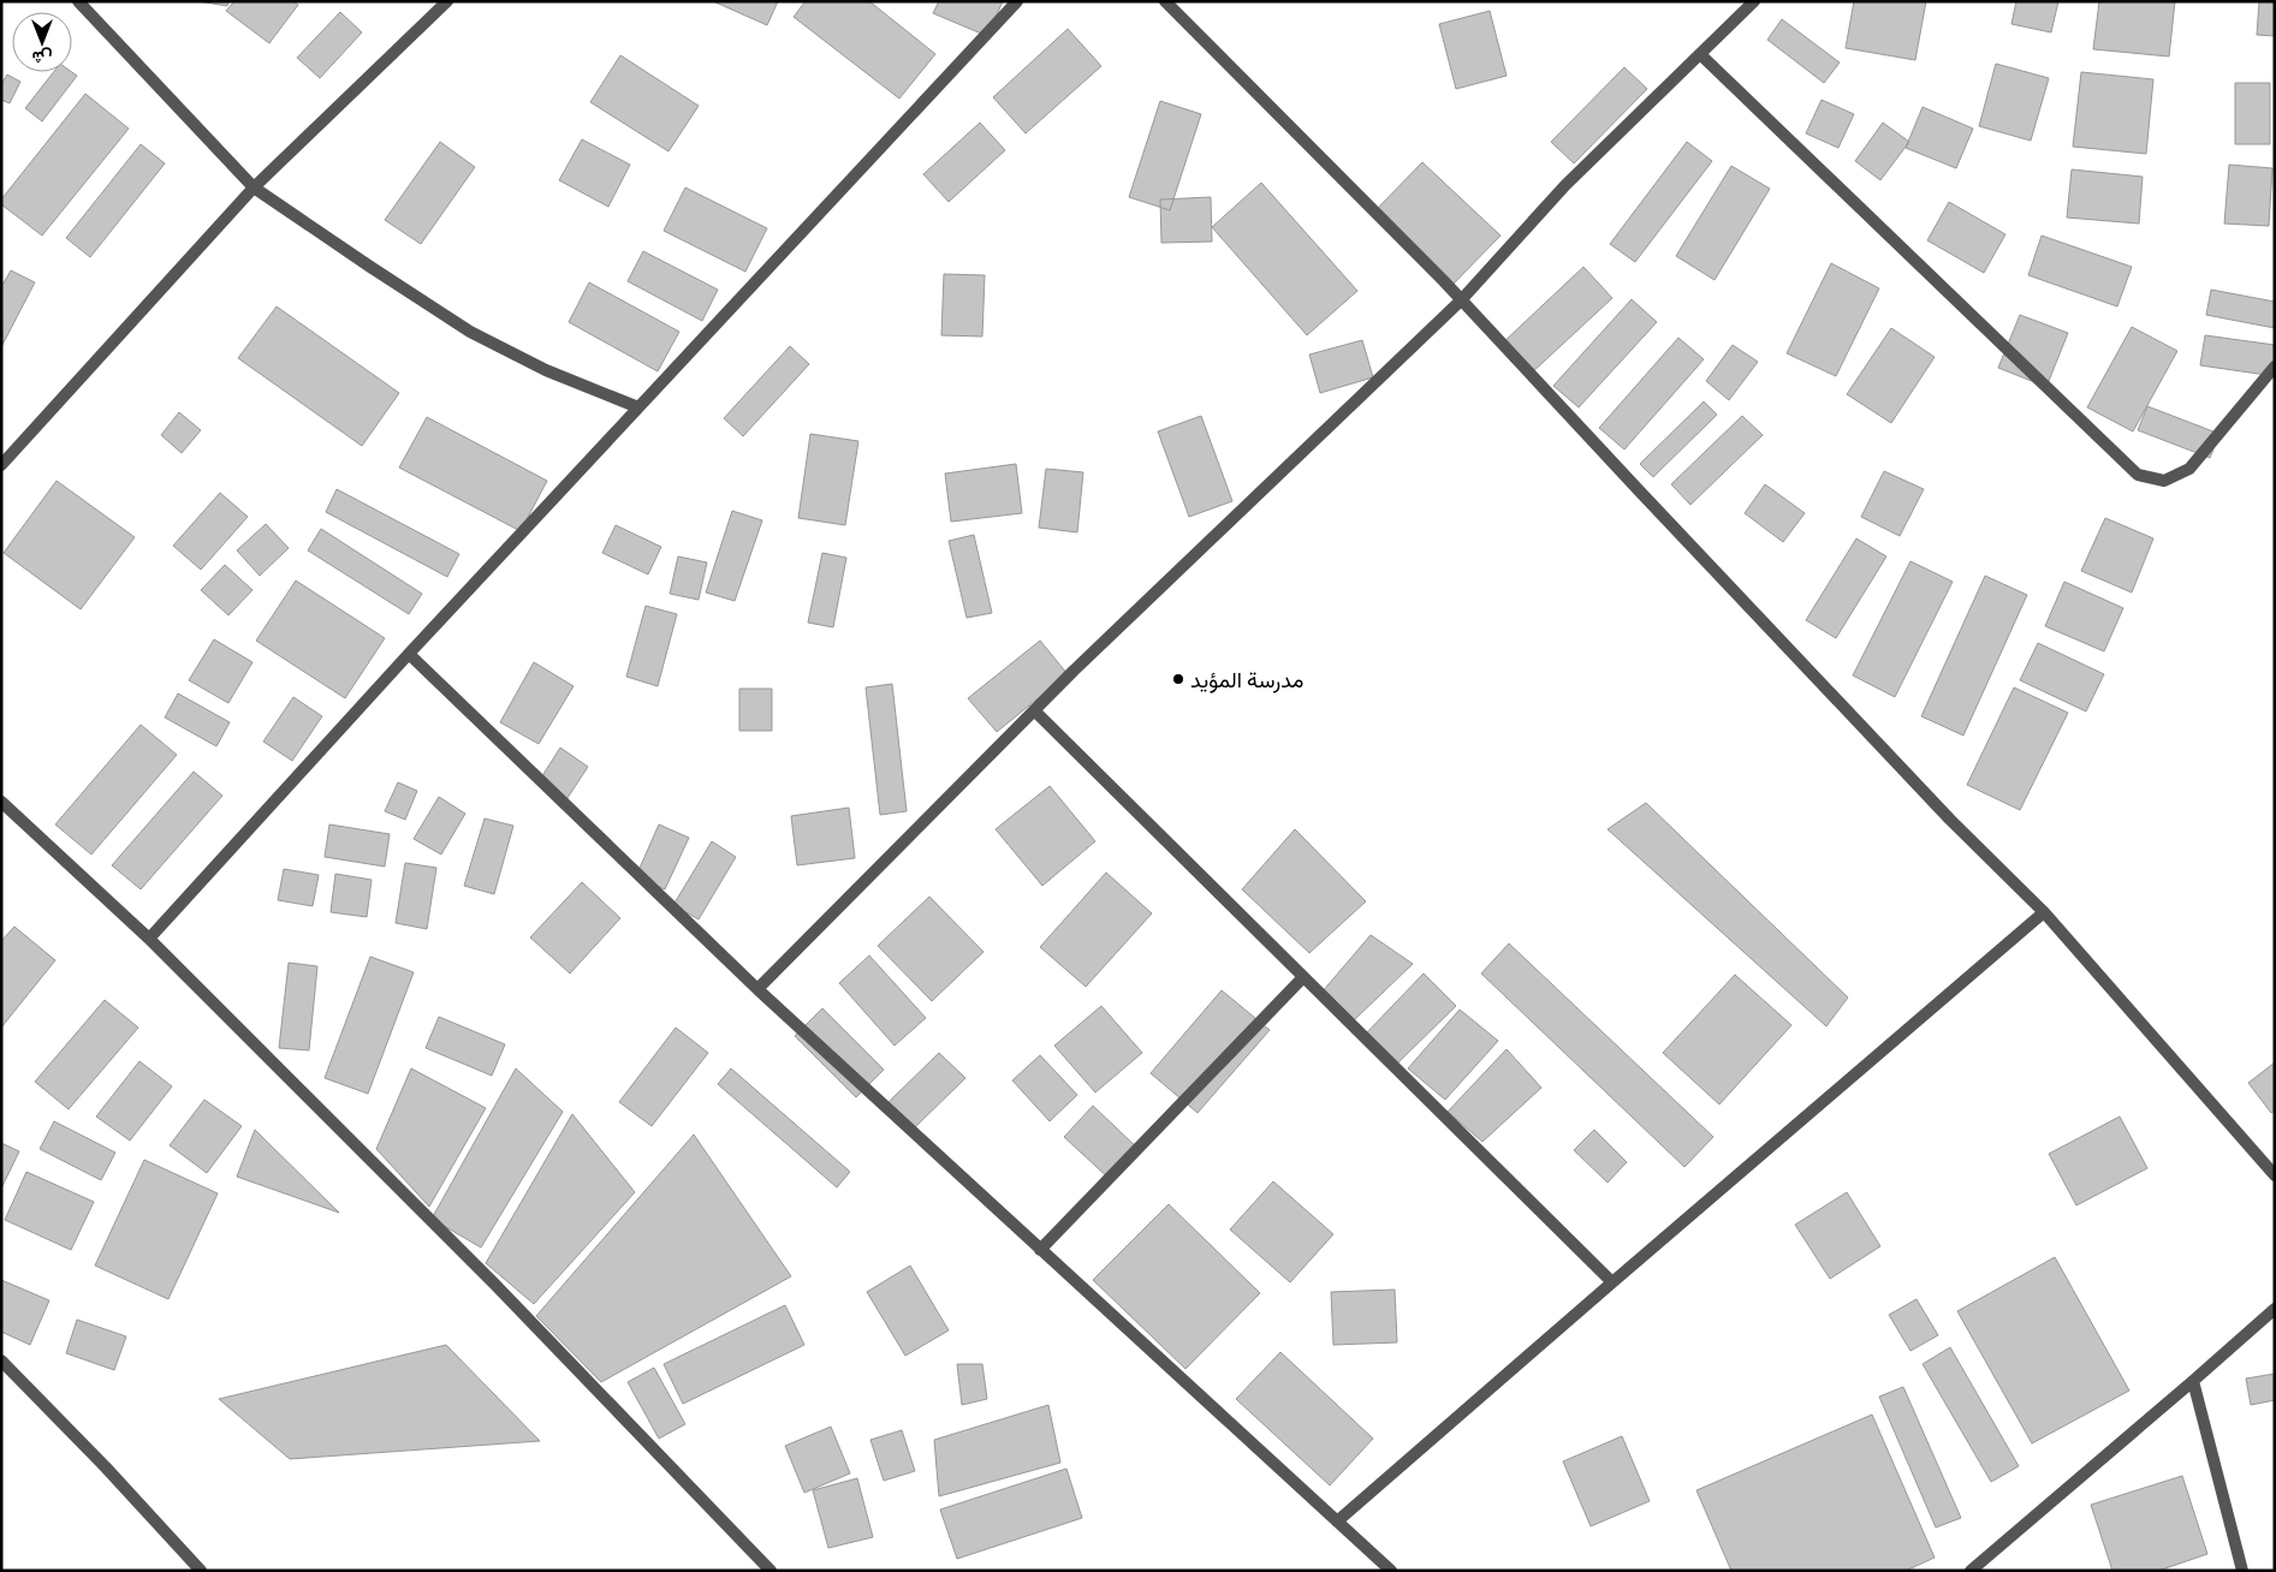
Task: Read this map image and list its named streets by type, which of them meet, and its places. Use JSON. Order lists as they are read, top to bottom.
{
  "places": ["مدرسة المؤيد"],
  "north": "bottom"
}
